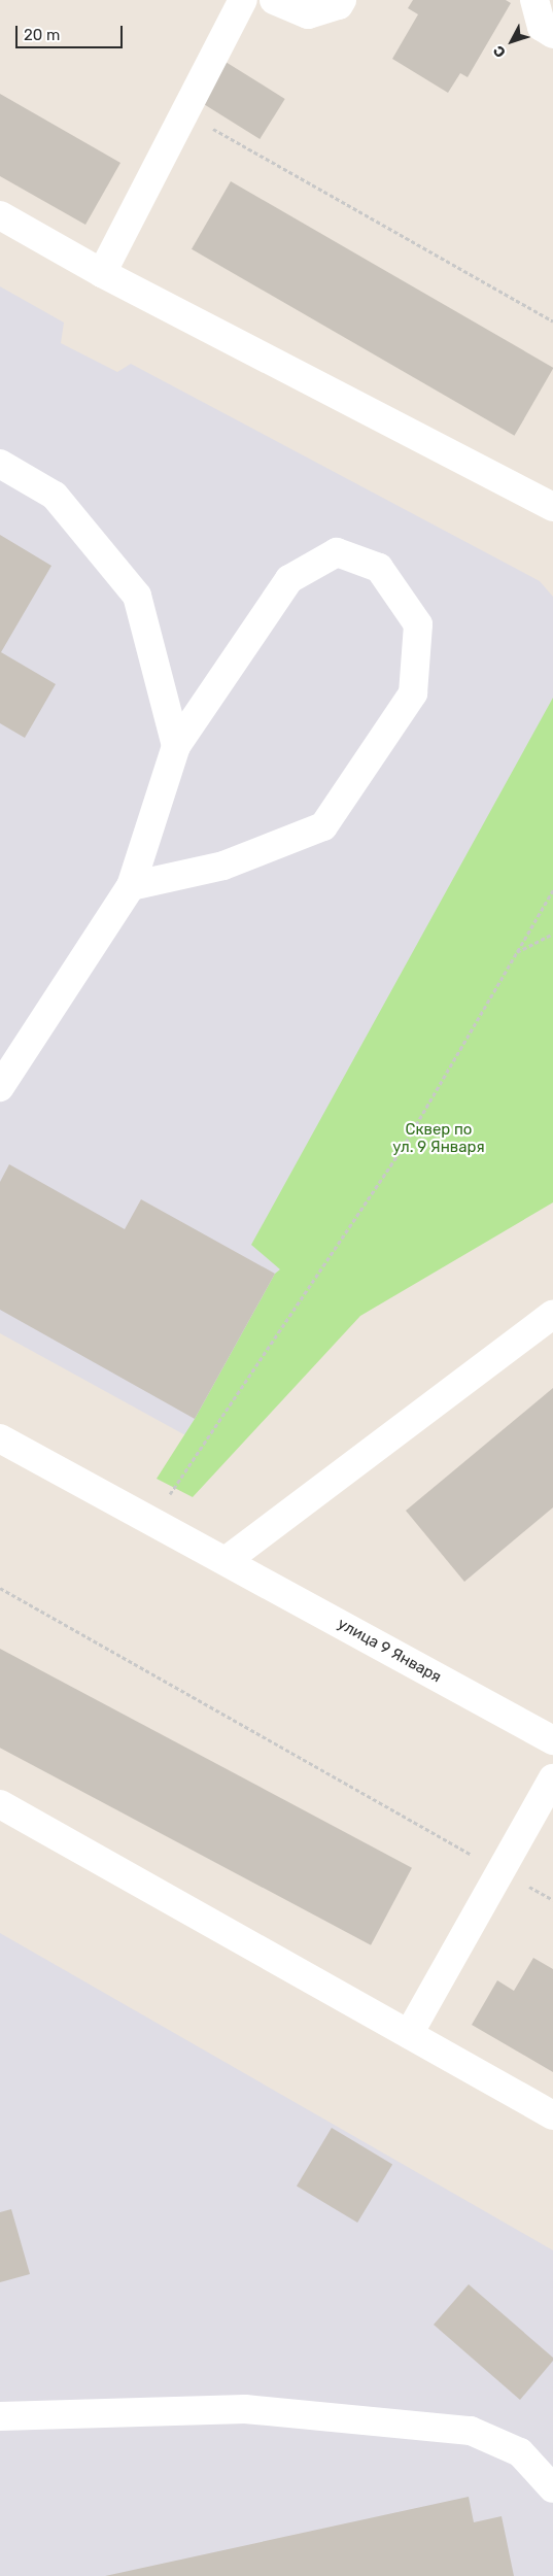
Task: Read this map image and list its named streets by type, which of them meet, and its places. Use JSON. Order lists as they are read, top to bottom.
{
  "streets": {
    "street": ["улица 9 Января"]
  },
  "parks": ["Сквер по ул. 9 Января"],
  "scale_bar": "20 m",
  "north": "bottom left"
}
